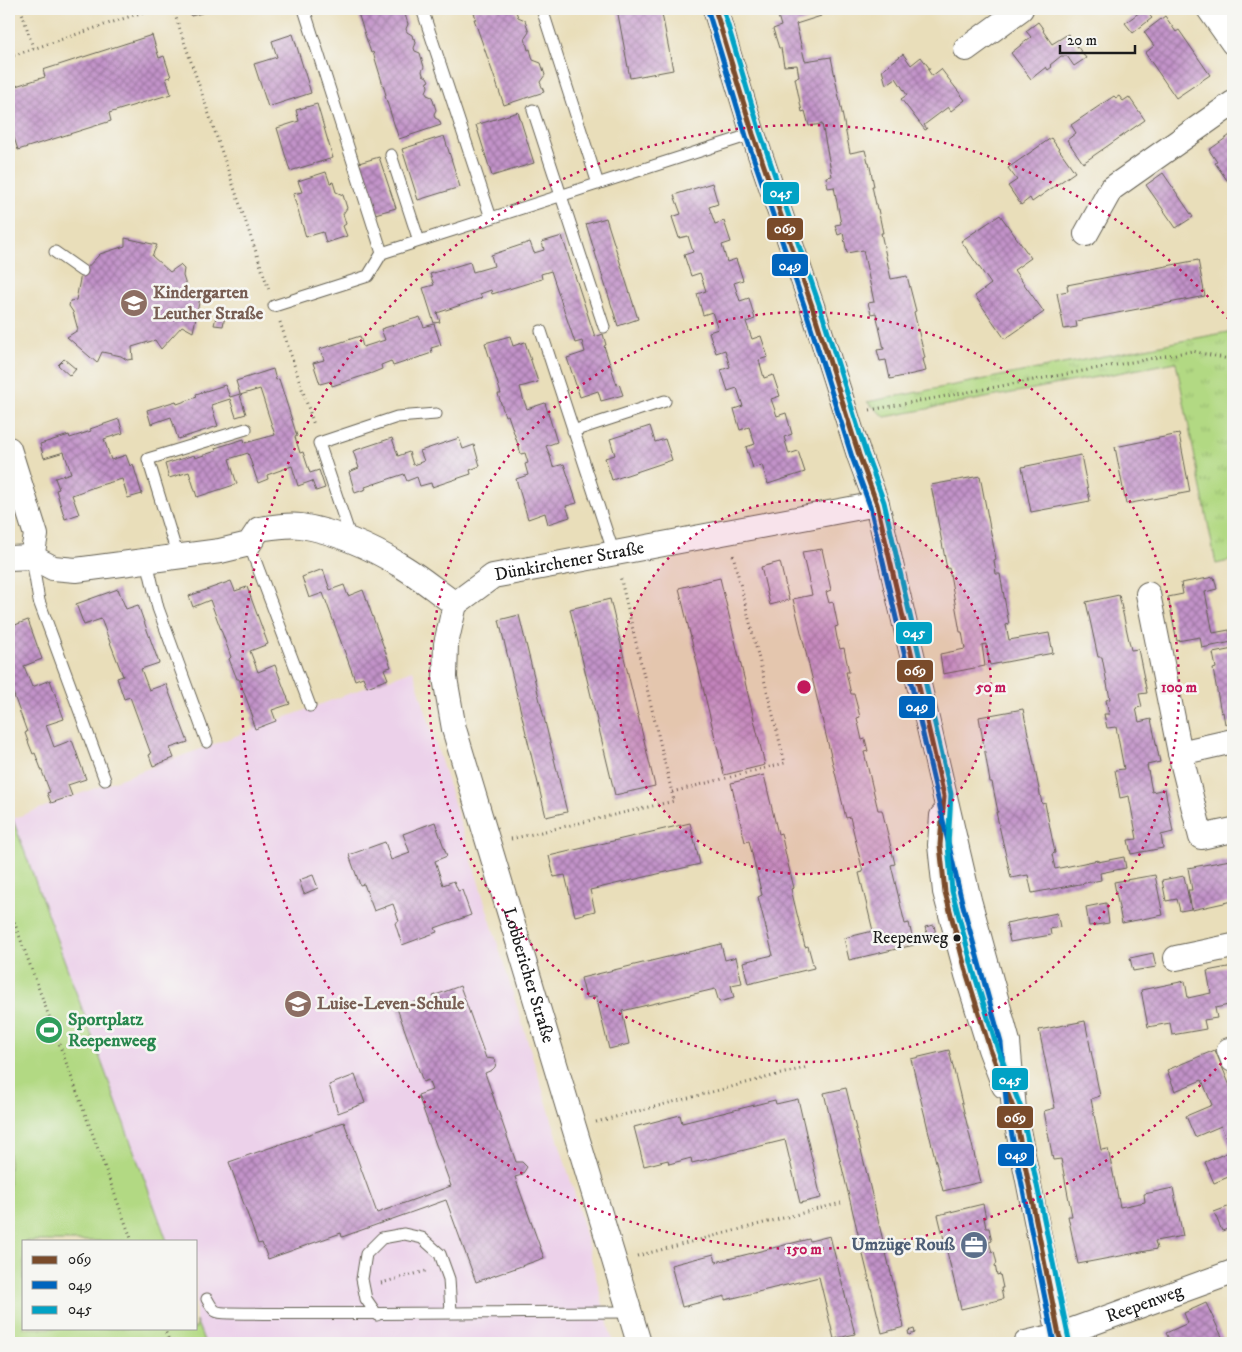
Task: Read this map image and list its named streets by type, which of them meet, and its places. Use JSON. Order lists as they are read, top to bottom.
{
  "streets": {
    "street": ["Dünkirchener Straße", "Lobbericher Straße", "Reepenweg"]
  },
  "crossings": [
    ["Dünkirchener Straße", "Lobbericher Straße"]
  ],
  "places": {
    "school or university": ["Kindergarten Leuther Straße", "Luise-Leven-Schule"],
    "other": ["Reepenweg"],
    "sports": ["Sportplatz Reepenweeg"],
    "office": ["Umzüge Rouß"]
  },
  "lines": ["transit line 069", "transit line 045", "transit line 049"],
  "legend": ["069", "049", "045"],
  "scale_bar": "20 m",
  "rings": ["50 m", "100 m", "150 m"]
}
